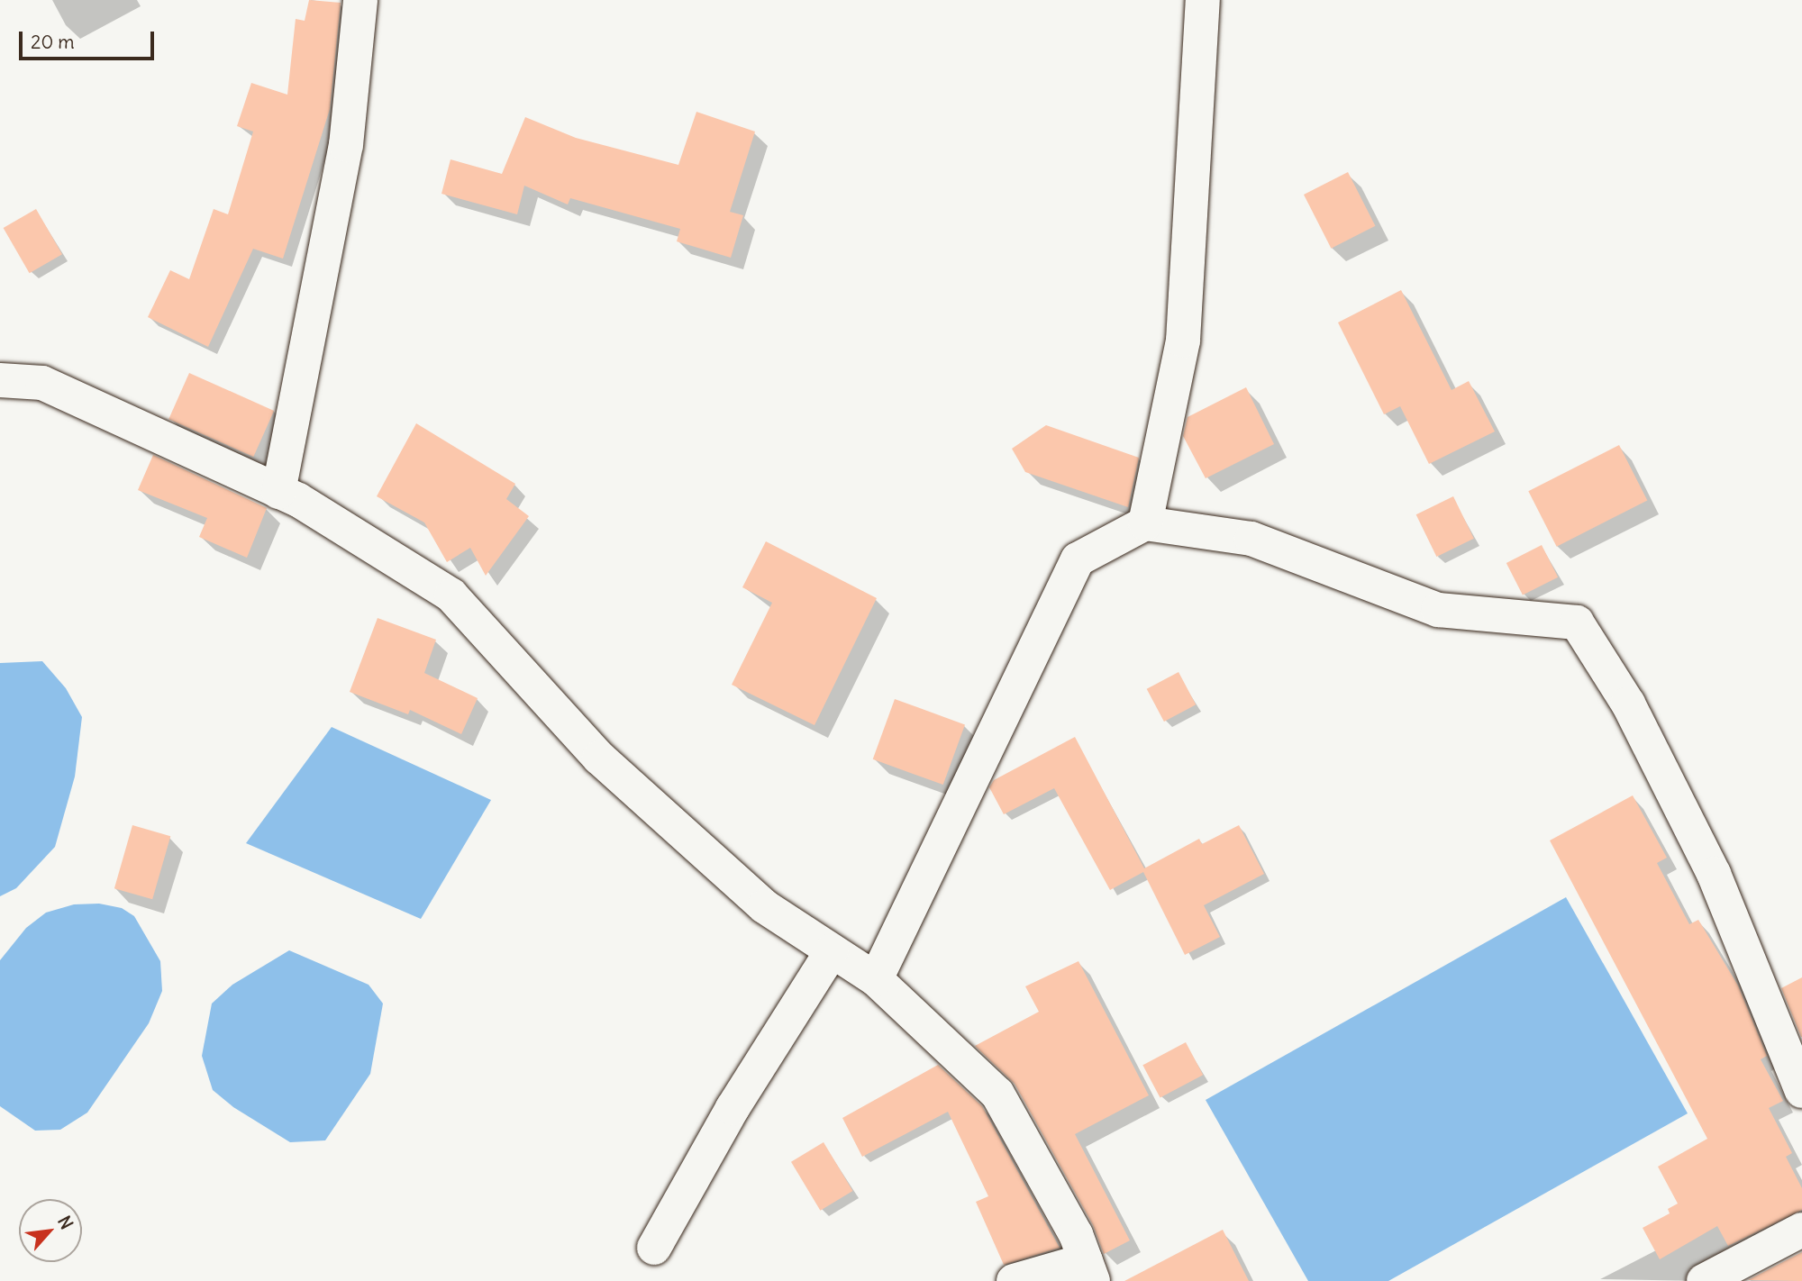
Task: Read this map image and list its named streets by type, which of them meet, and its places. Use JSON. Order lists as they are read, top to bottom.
{
  "scale_bar": "20 m",
  "north": "top right"
}
